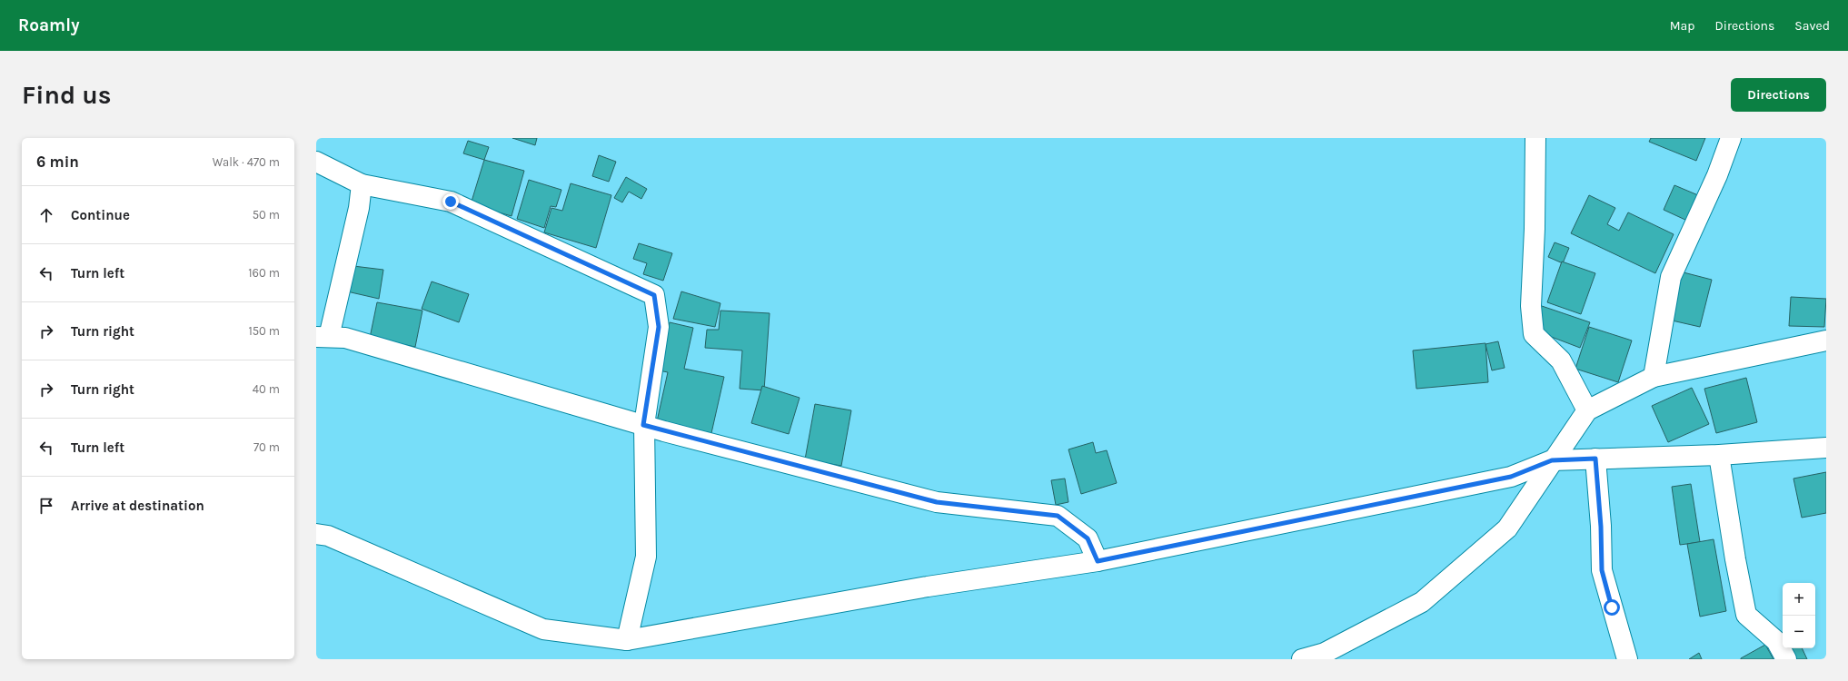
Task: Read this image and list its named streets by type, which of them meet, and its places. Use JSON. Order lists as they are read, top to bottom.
{
  "page": {
    "header": "Roamly",
    "nav": ["Map", "Directions", "Saved"],
    "buttons": "Directions",
    "title": "Find us",
    "heading": ["6 min", "Walk · 470 m"],
    "list": [
      ["Continue", "50 m"],
      ["Turn left", "160 m"],
      ["Turn right", "150 m"],
      ["Turn right", "40 m"],
      ["Turn left", "70 m"],
      "Arrive at destination"
    ],
    "map_buttons": ["+", "−"]
  }
}
